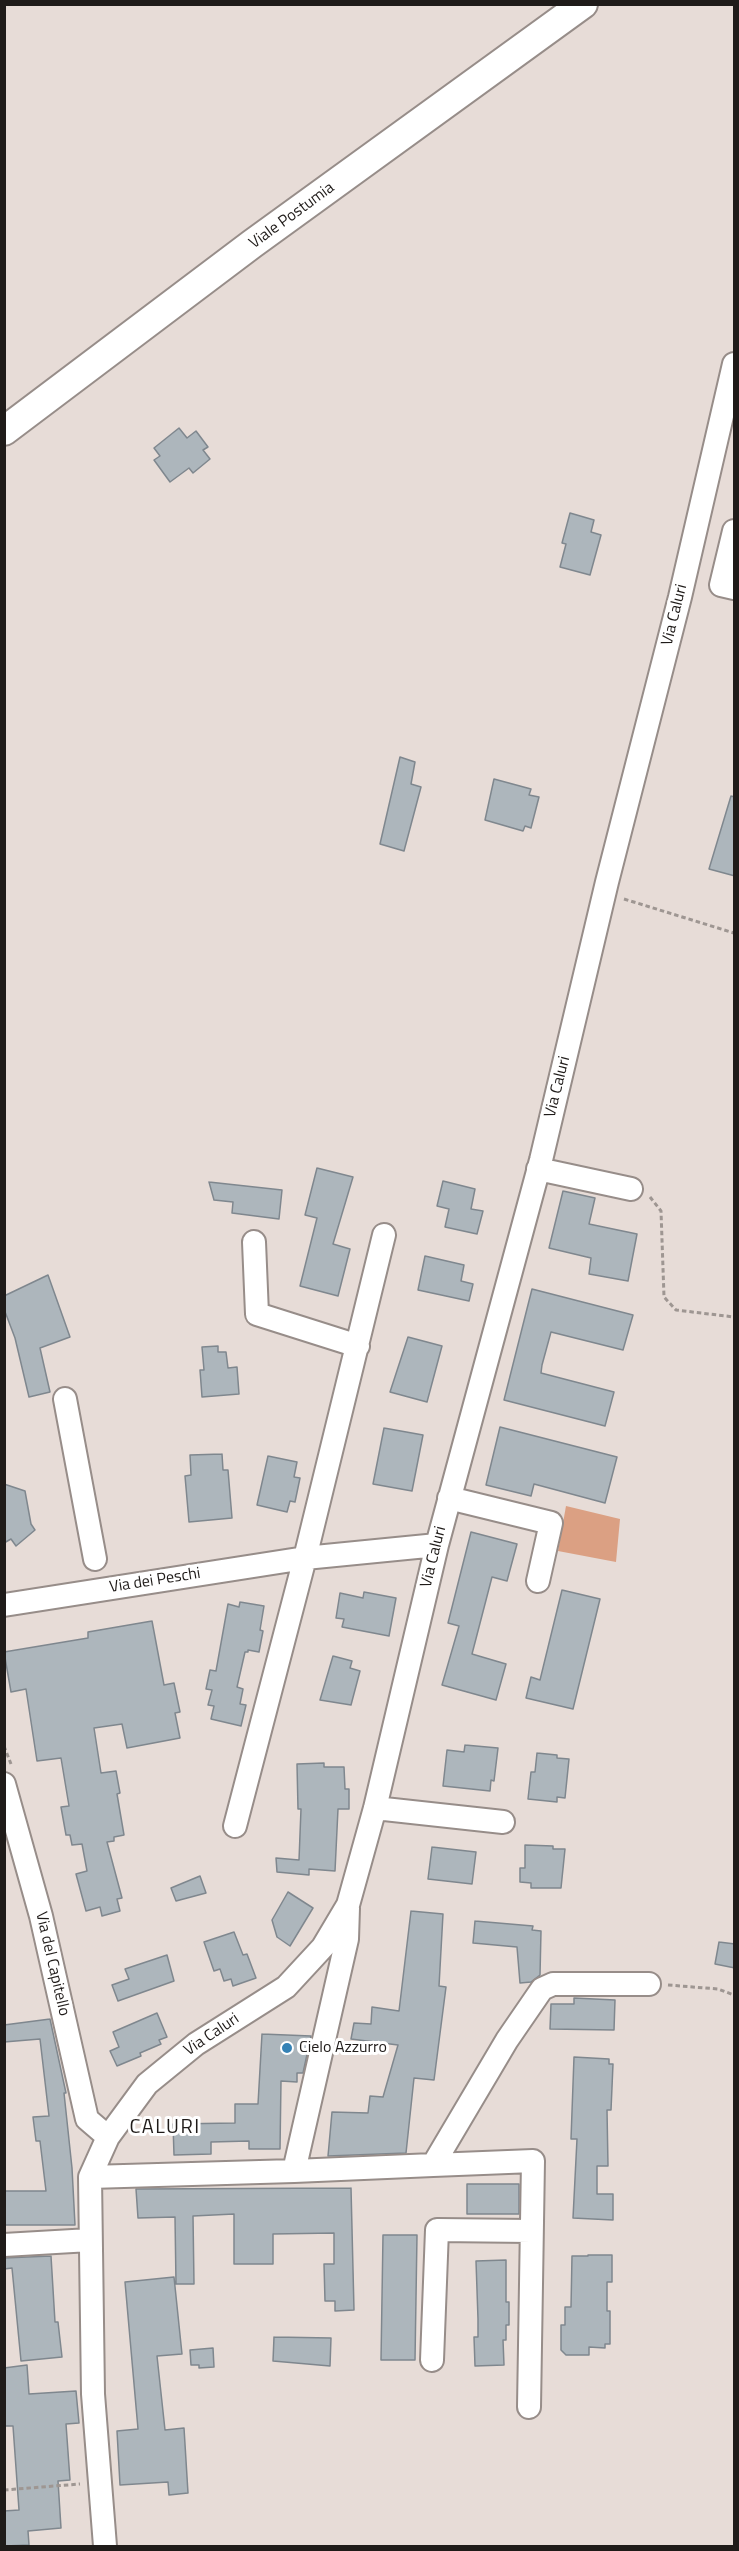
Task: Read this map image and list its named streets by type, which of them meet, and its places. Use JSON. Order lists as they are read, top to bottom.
{
  "streets": {
    "main road": ["Viale Postumia"],
    "street": ["Via Caluri", "Via dei Peschi", "Via del Capitello"]
  },
  "crossings": [
    ["Via Caluri", "Via dei Peschi"],
    ["Via Caluri", "Via del Capitello"]
  ],
  "districts": ["CALURI"],
  "places": ["Cielo Azzurro"]
}
